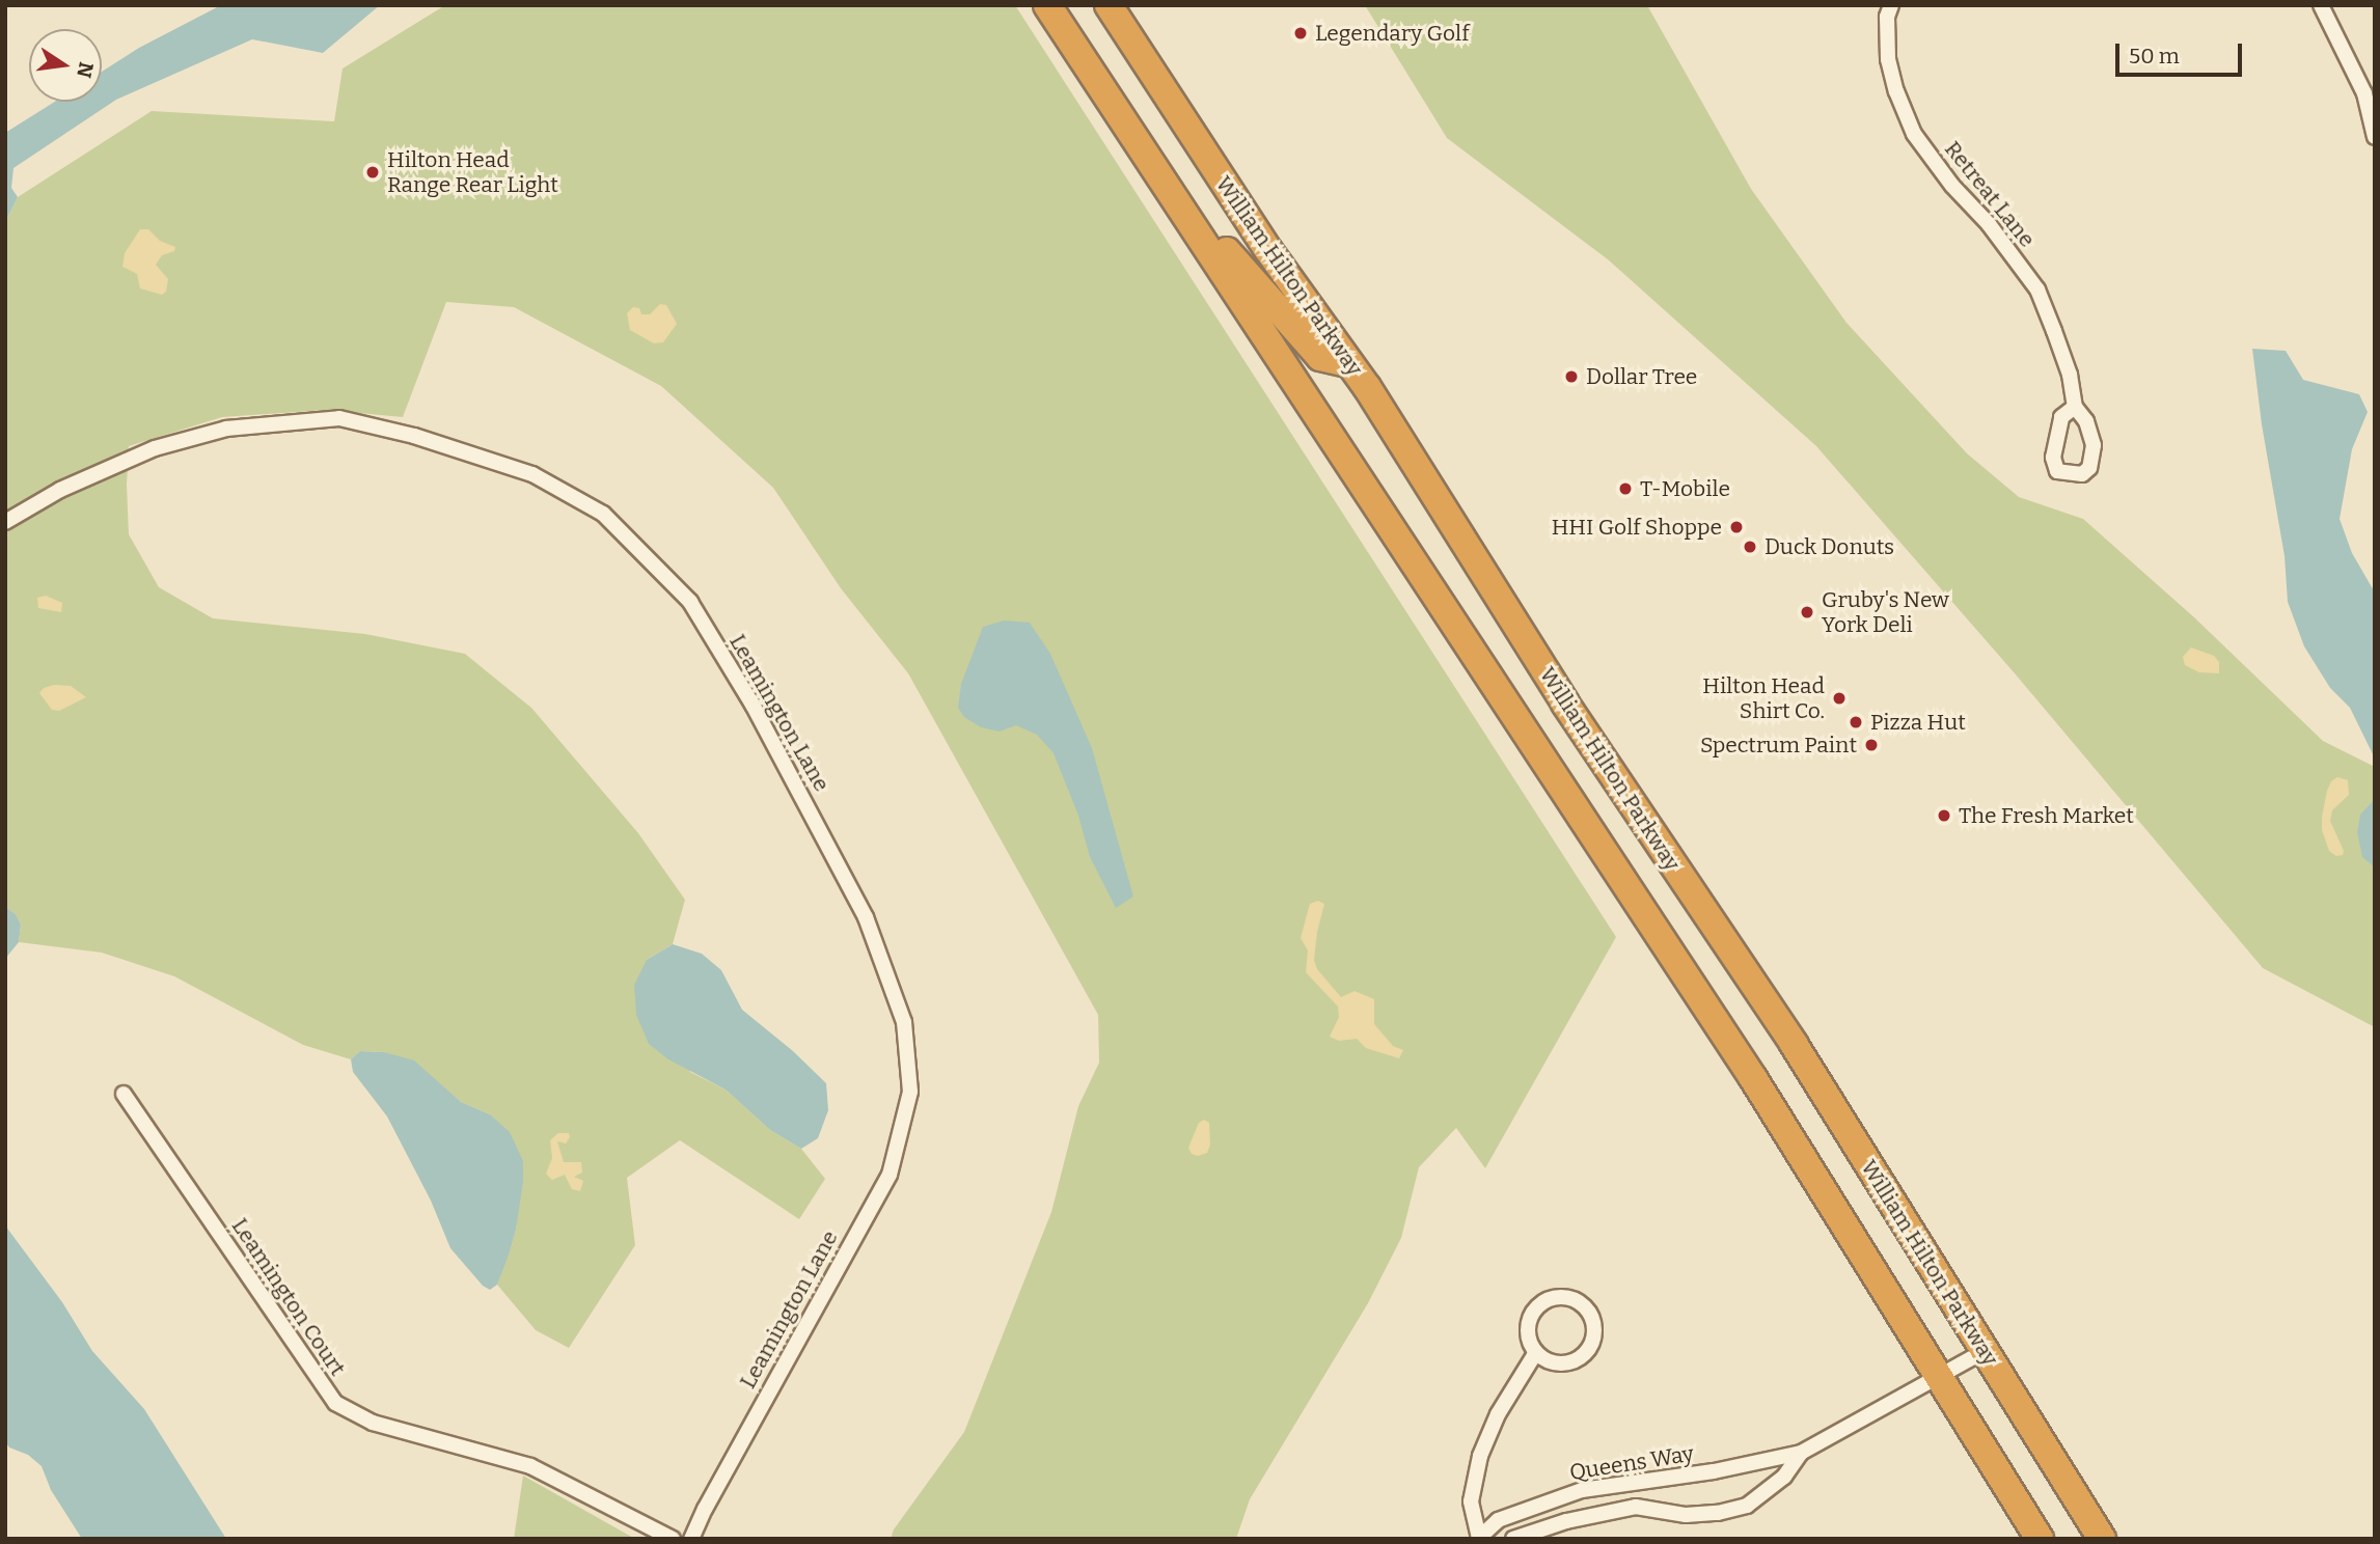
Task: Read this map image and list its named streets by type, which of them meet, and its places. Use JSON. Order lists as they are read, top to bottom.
{
  "streets": {
    "highway": ["William Hilton Parkway"],
    "street": [
      "Retreat Lane",
      "Leamington Lane",
      "Leamington Court",
      "Queens Way"
    ]
  },
  "crossings": [
    ["William Hilton Parkway", "Queens Way"]
  ],
  "places": [
    "Legendary Golf",
    "Hilton Head Range Rear Light",
    "Dollar Tree",
    "T-Mobile",
    "HHI Golf Shoppe",
    "Duck Donuts",
    "Gruby's New York Deli",
    "Hilton Head Shirt Co.",
    "Pizza Hut",
    "Spectrum Paint",
    "The Fresh Market"
  ],
  "scale_bar": "50 m",
  "north": "right"
}
